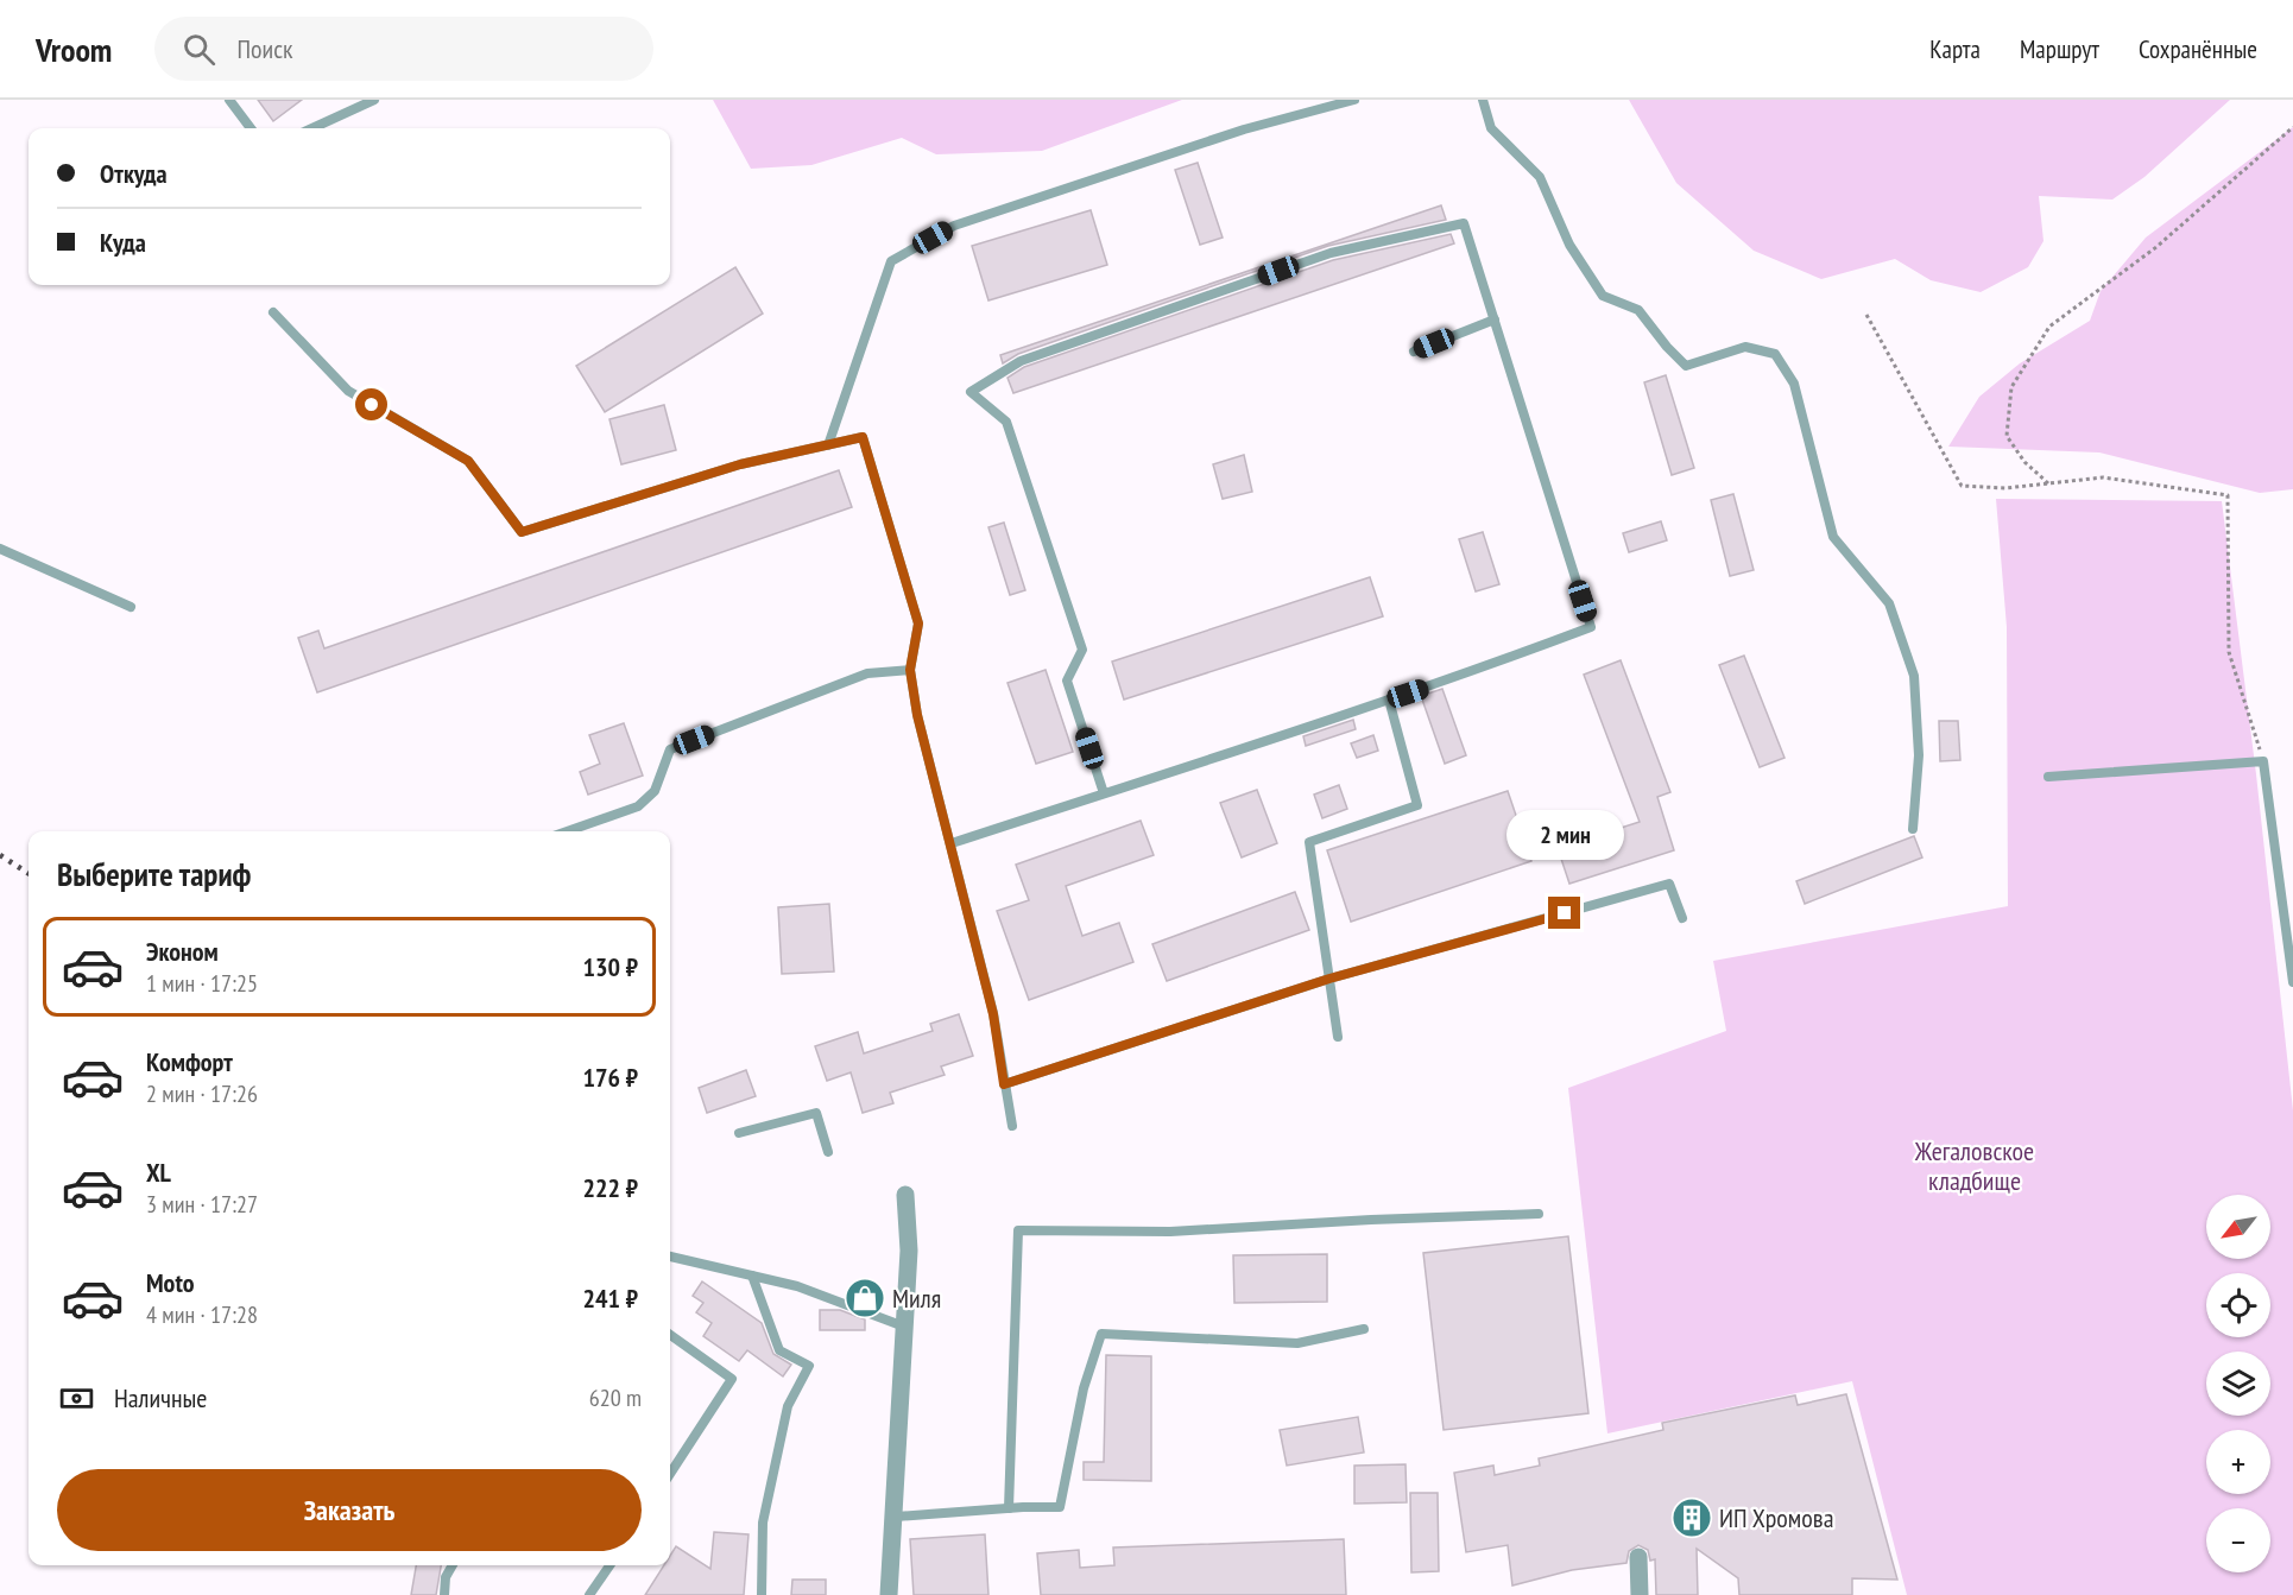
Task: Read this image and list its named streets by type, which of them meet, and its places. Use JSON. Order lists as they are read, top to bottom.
{
  "parks": ["Жегаловское кладбище"],
  "places": {
    "shop": ["Миля"],
    "building": ["ИП Хромова"]
  },
  "north": "bottom left",
  "page": {
    "header": "Vroom",
    "search": "Поиск",
    "nav": ["Карта", "Маршрут", "Сохранённые"],
    "banner": ["Откуда", "Куда"],
    "bubble": "2 мин",
    "heading": "Выберите тариф",
    "list": [
      {
        "name": "Эконом",
        "note": "1 мин · 17:25",
        "value": "130 ₽"
      },
      {
        "name": "Комфорт",
        "note": "2 мин · 17:26",
        "value": "176 ₽"
      },
      {
        "name": "XL",
        "note": "3 мин · 17:27",
        "value": "222 ₽"
      },
      {
        "name": "Moto",
        "note": "4 мин · 17:28",
        "value": "241 ₽"
      }
    ],
    "map_buttons": ["+", "−"],
    "pay": ["Наличные", "620 m"],
    "buttons": "Заказать"
  }
}
